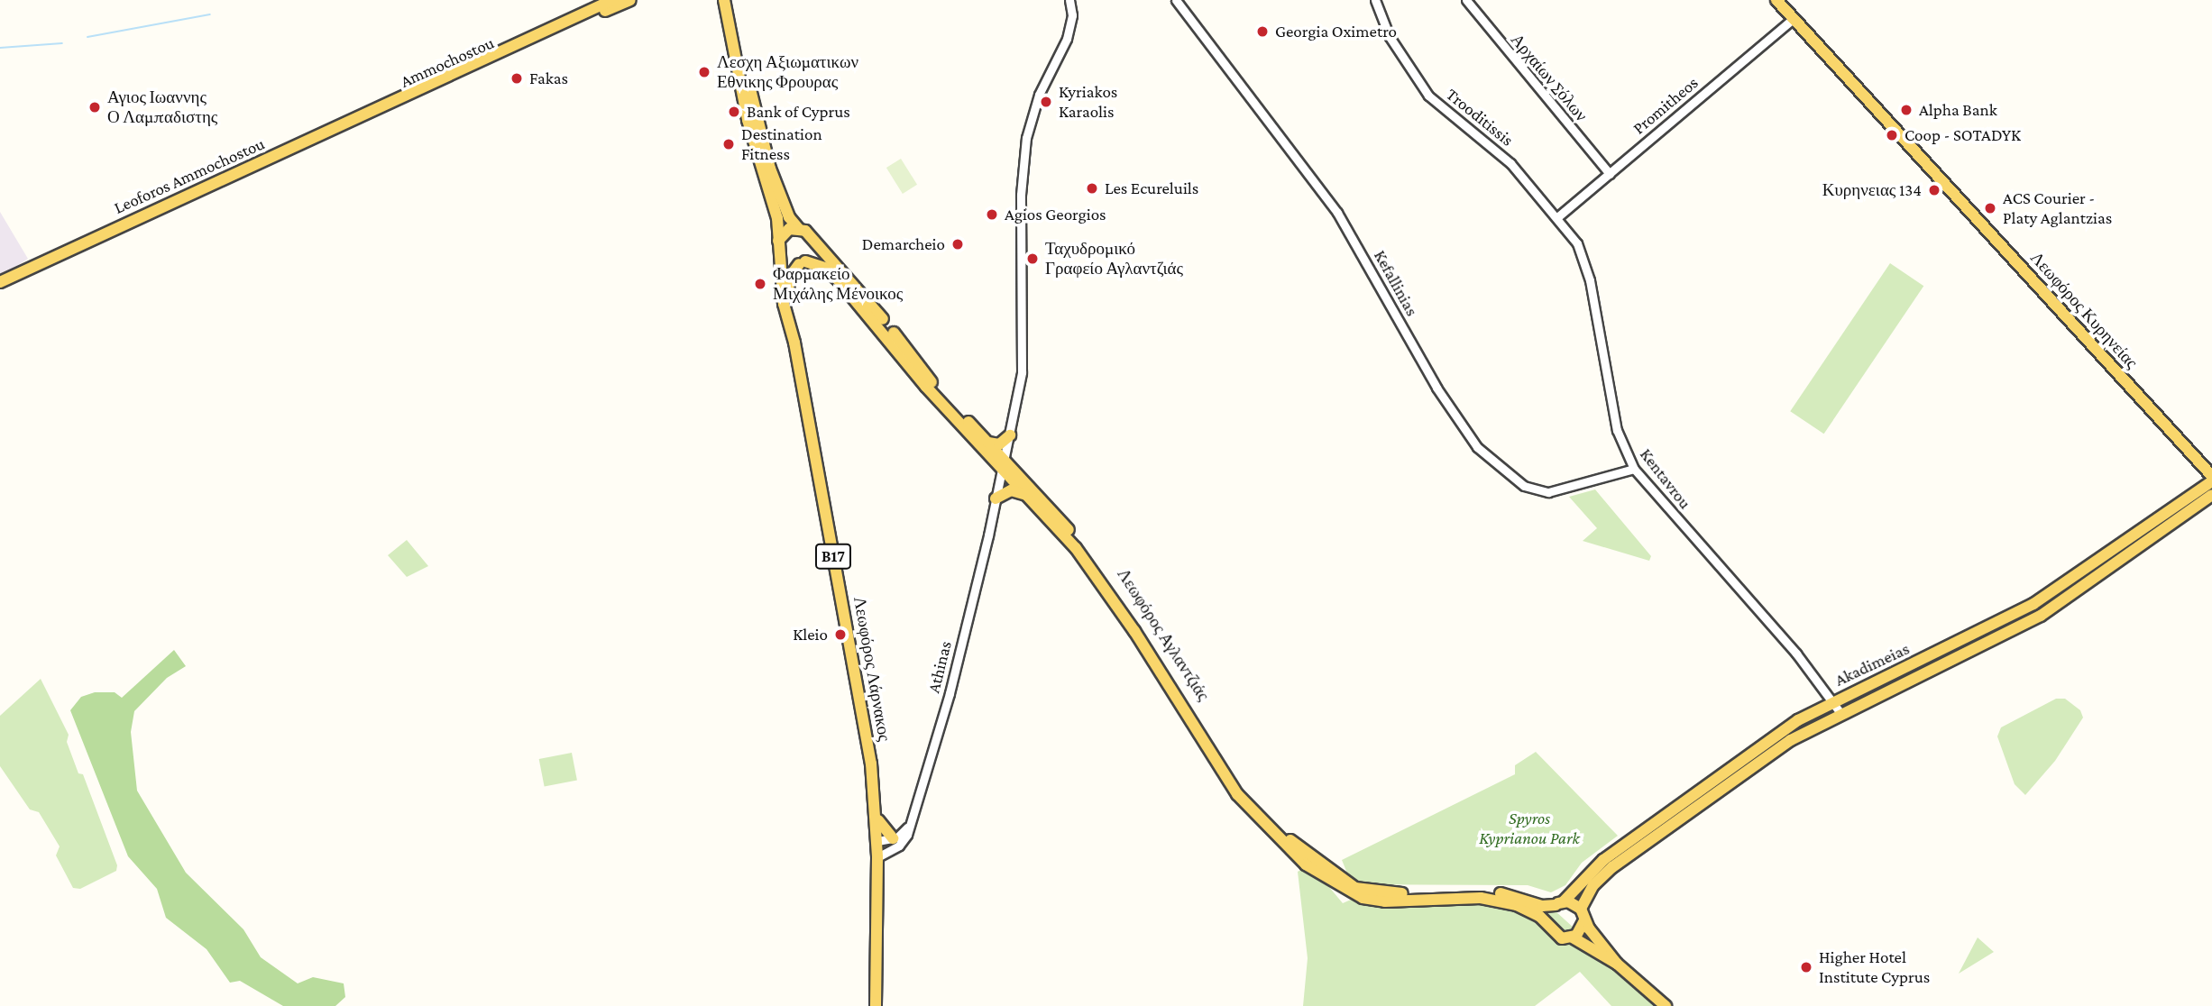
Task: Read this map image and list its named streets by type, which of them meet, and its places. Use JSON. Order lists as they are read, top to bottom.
{
  "streets": {
    "main road": [
      "Ammochostou",
      "Leoforos Ammochostou",
      "Λεωφόρος Κυρηνείας",
      "B17",
      "Λεωφόρος Αγλαντζιάς",
      "Akadimeias",
      "Λεωφόρος Λάρνακος"
    ],
    "street": [
      "Αρχαίων Σόλων",
      "Promitheos",
      "Trooditissis",
      "Kefallinias",
      "Kentavrou",
      "Athinas"
    ]
  },
  "crossings": [
    ["Ammochostou", "Leoforos Ammochostou"],
    ["Αρχαίων Σόλων", "Promitheos"],
    ["Promitheos", "Trooditissis"],
    ["Promitheos", "Λεωφόρος Κυρηνείας"],
    ["Promitheos", "Kentavrou"],
    ["Trooditissis", "Kentavrou"],
    ["Kefallinias", "Kentavrou"],
    ["Kentavrou", "Akadimeias"],
    ["Λεωφόρος Αγλαντζιάς", "Akadimeias"],
    ["Λεωφόρος Αγλαντζιάς", "Athinas"],
    ["Λεωφόρος Αγλαντζιάς", "Λεωφόρος Λάρνακος"],
    ["Athinas", "Λεωφόρος Λάρνακος"]
  ],
  "parks": ["Spyros Kyprianou Park"],
  "places": [
    "Georgia Oximetro",
    "Λεσχη Αξιωματικων Εθνικης Φρουρας",
    "Fakas",
    "Kyriakos Karaolis",
    "Αγιος Ιωαννης Ο Λαμπαδιστης",
    "Alpha Bank",
    "Bank of Cyprus",
    "Coop - SOTADYK",
    "Destination Fitness",
    "Les Ecureluils",
    "Κυρηνειας 134",
    "ACS Courier - Platy Aglantzias",
    "Agios Georgios",
    "Demarcheio",
    "Ταχυδρομικό Γραφείο Αγλαντζιάς",
    "Φαρμακείο Μιχάλης Μένοικος",
    "Kleio",
    "Higher Hotel Institute Cyprus"
  ]
}
